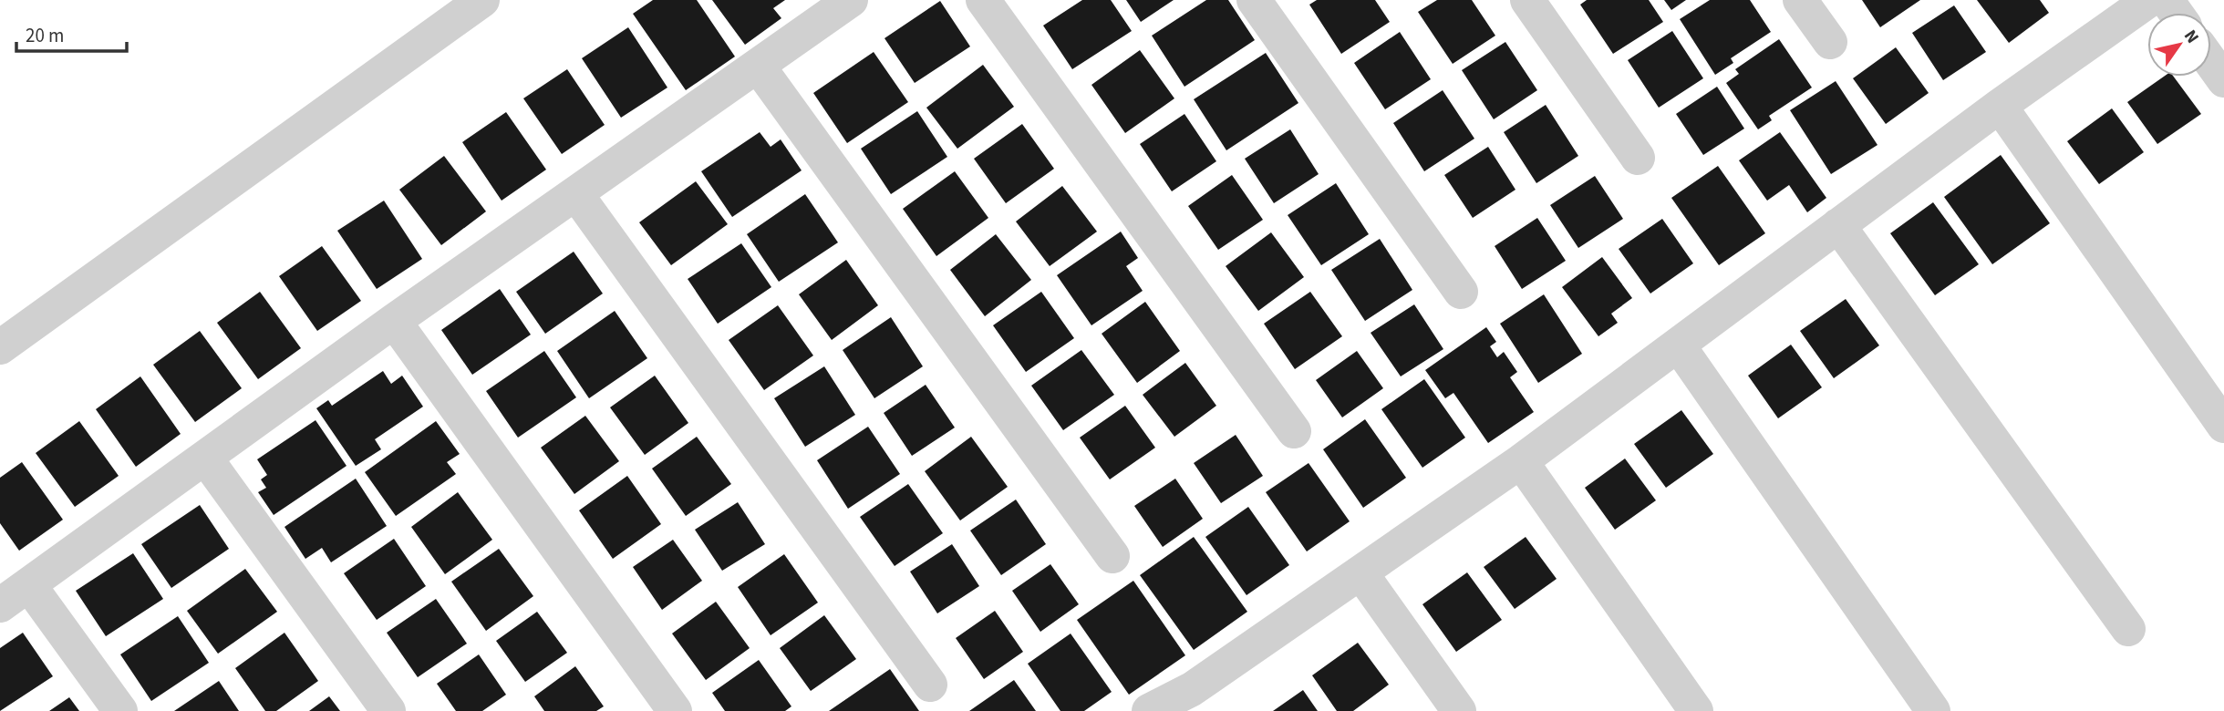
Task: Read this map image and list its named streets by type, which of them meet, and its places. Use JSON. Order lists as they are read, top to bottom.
{
  "scale_bar": "20 m",
  "north": "top right"
}
